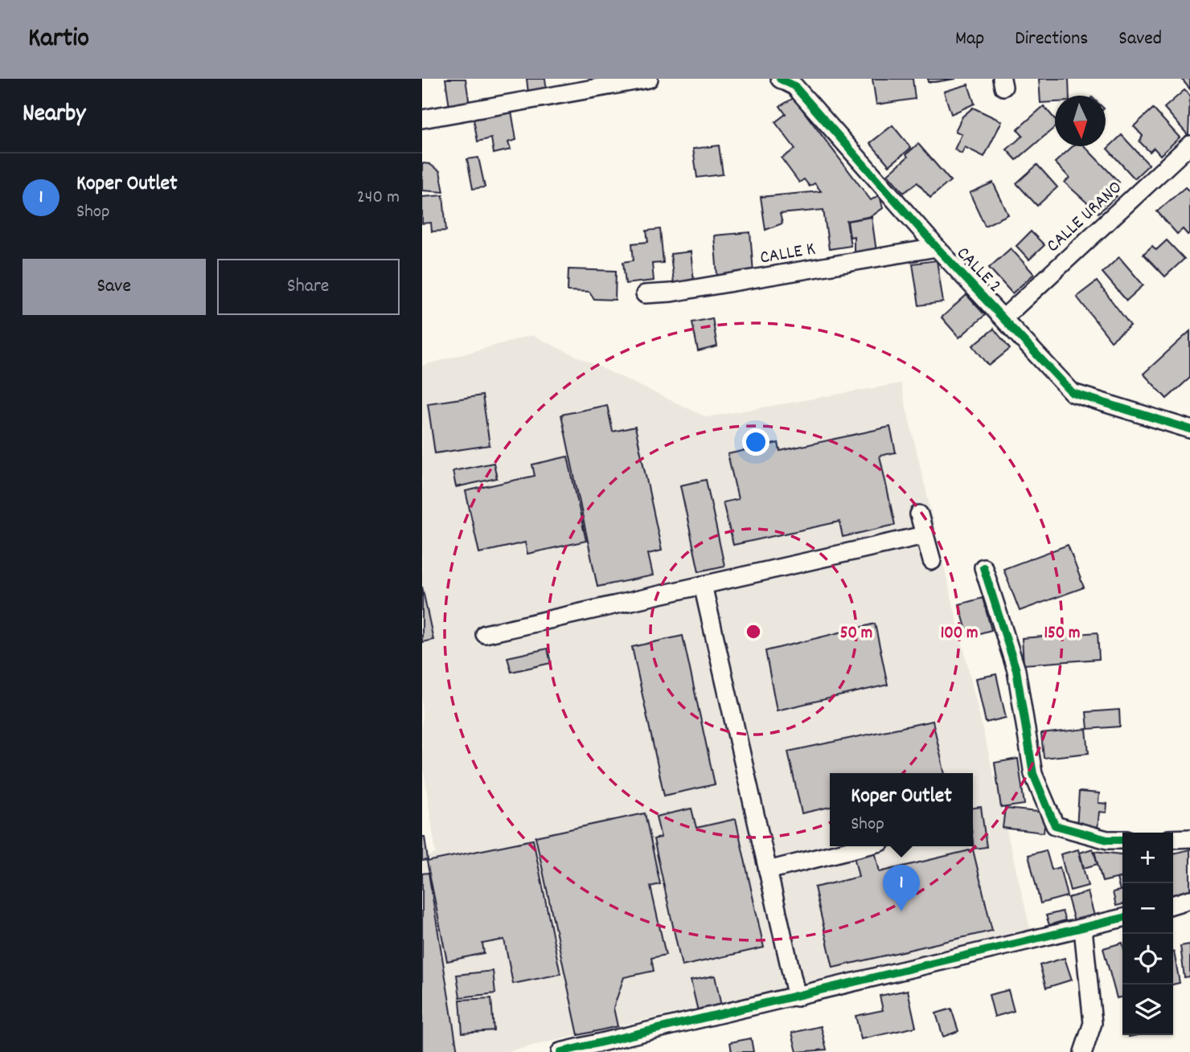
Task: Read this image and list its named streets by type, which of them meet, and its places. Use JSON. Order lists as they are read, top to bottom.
{
  "streets": {
    "street": ["CALLE URANO", "CALLE K", "CALLE 2"]
  },
  "crossings": [
    ["CALLE URANO", "CALLE 2"],
    ["CALLE K", "CALLE 2"]
  ],
  "north": "bottom",
  "page": {
    "header": "Kartio",
    "nav": ["Map", "Directions", "Saved"],
    "heading": "Nearby",
    "list": [
      {
        "mark": "1",
        "name": "Koper Outlet",
        "note": "Shop",
        "value": "240 m"
      }
    ],
    "buttons": ["Save", "Share"],
    "popup": ["Koper Outlet", "Shop"],
    "map_buttons": ["+", "−"],
    "pins": "1"
  },
  "rings": ["50 m", "100 m", "150 m"]
}
